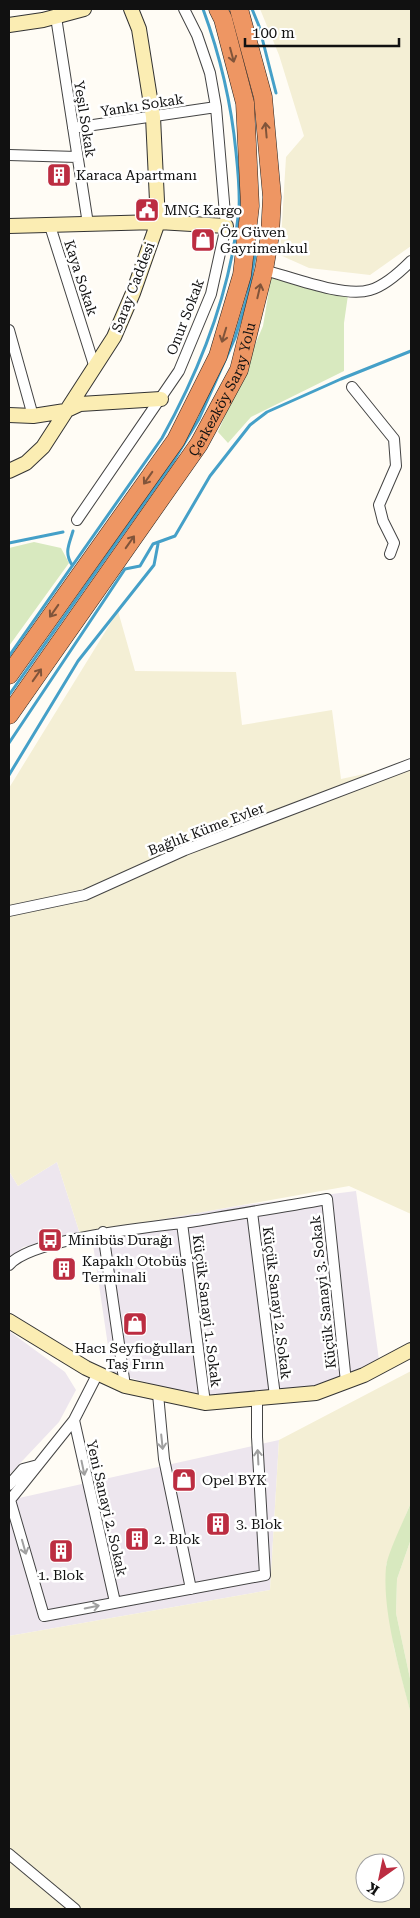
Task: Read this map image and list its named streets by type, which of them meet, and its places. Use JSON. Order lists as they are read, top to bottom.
{
  "streets": {
    "highway": ["Çerkezköy Saray Yolu"],
    "street": [
      "Yankı Sokak",
      "Yeşil Sokak",
      "Kaya Sokak",
      "Saray Caddesi",
      "Onur Sokak",
      "Bağlık Küme Evler",
      "Küçük Sanayi 3. Sokak",
      "Küçük Sanayi 2. Sokak",
      "Küçük Sanayi 1. Sokak",
      "Yeni Sanayi 2. Sokak"
    ]
  },
  "crossings": [
    ["Yankı Sokak", "Yeşil Sokak"],
    ["Yankı Sokak", "Saray Caddesi"],
    ["Yankı Sokak", "Onur Sokak"],
    ["Kaya Sokak", "Saray Caddesi"],
    ["Küçük Sanayi 3. Sokak", "Küçük Sanayi 2. Sokak"]
  ],
  "places": {
    "building": [
      "Karaca Apartmanı",
      "Kapaklı Otobüs Terminali",
      "3. Blok",
      "2. Blok",
      "1. Blok"
    ],
    "public building": ["MNG Kargo"],
    "shop": ["Öz Güven Gayrimenkul", "Hacı Seyfioğulları Taş Fırın", "Opel BYK"],
    "bus stop": ["Minibüs Durağı"]
  },
  "scale_bar": "100 m",
  "north": "bottom left"
}
